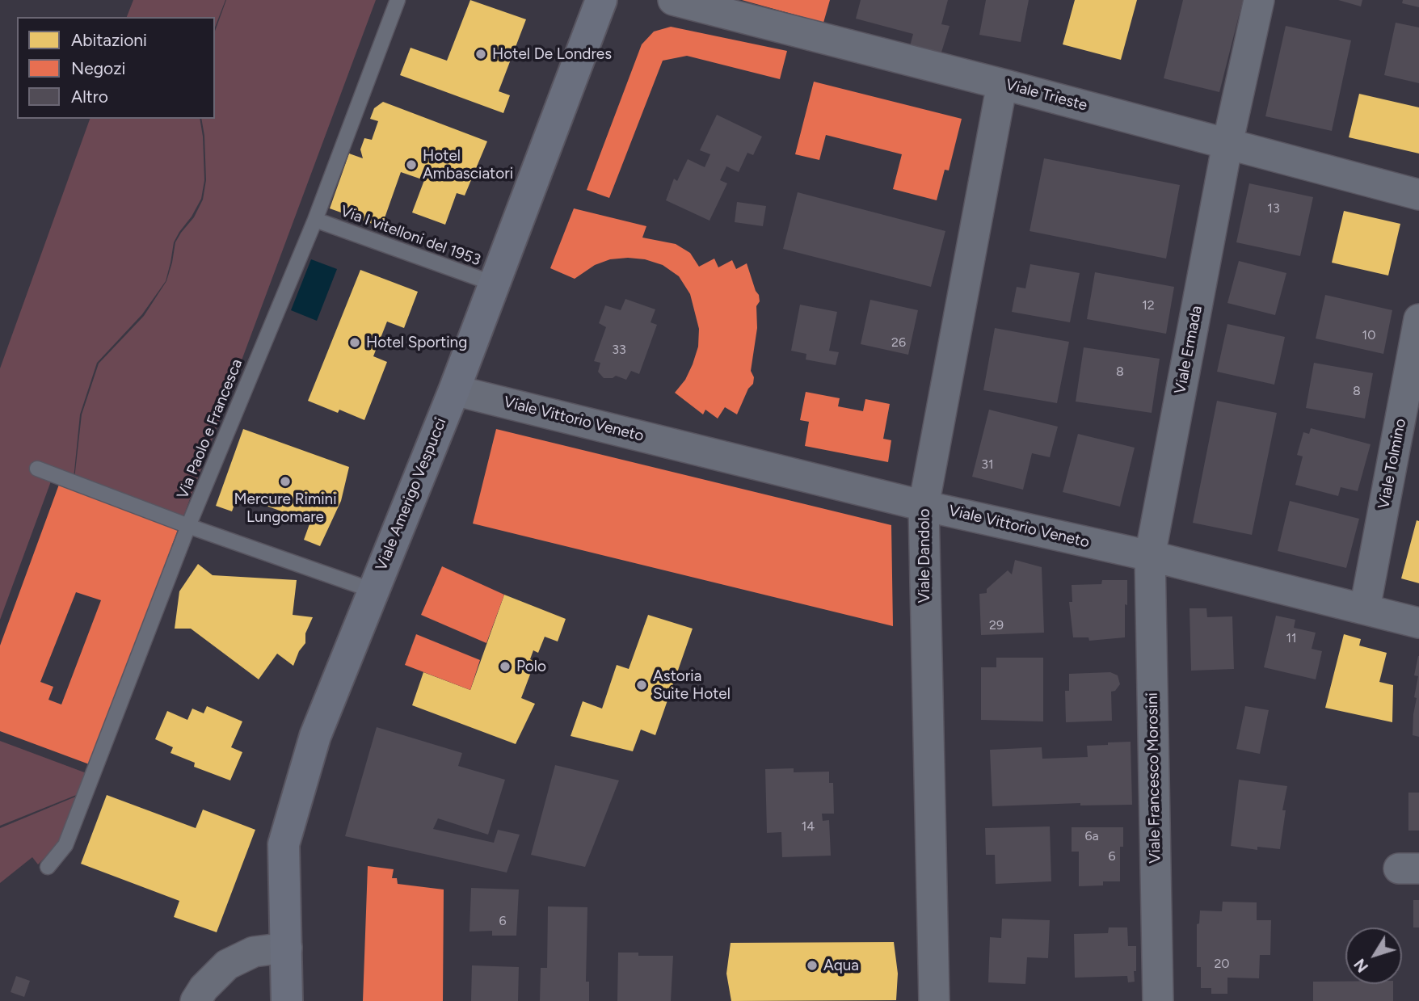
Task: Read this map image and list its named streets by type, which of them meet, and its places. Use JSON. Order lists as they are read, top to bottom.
{
  "streets": {
    "street": [
      "Viale Trieste",
      "Viale Ermada",
      "Viale Vittorio Veneto",
      "Viale Tolmino",
      "Viale Amerigo Vespucci",
      "Viale Dandolo",
      "Viale Francesco Morosini"
    ],
    "lane": ["Via I vitelloni del 1953", "Via Paolo e Francesca"]
  },
  "crossings": [
    ["Viale Trieste", "Viale Ermada"],
    ["Viale Trieste", "Viale Dandolo"],
    ["Via I vitelloni del 1953", "Via Paolo e Francesca"],
    ["Via I vitelloni del 1953", "Viale Amerigo Vespucci"],
    ["Viale Ermada", "Viale Vittorio Veneto"],
    ["Viale Ermada", "Viale Francesco Morosini"],
    ["Viale Vittorio Veneto", "Viale Tolmino"],
    ["Viale Vittorio Veneto", "Viale Amerigo Vespucci"],
    ["Viale Vittorio Veneto", "Viale Dandolo"],
    ["Viale Vittorio Veneto", "Viale Francesco Morosini"]
  ],
  "places": [
    "Hotel De Londres",
    "Hotel Ambasciatori",
    "Hotel Sporting",
    "Mercure Rimini Lungomare",
    "Polo",
    "Astoria Suite Hotel",
    "Aqua"
  ],
  "house_numbers": [
    "13",
    "12",
    "10",
    "26",
    "33",
    "8",
    "8",
    "31",
    "29",
    "11",
    "14",
    "6a",
    "6",
    "6",
    "20"
  ],
  "legend": ["Abitazioni", "Negozi", "Altro"],
  "north": "bottom left"
}
